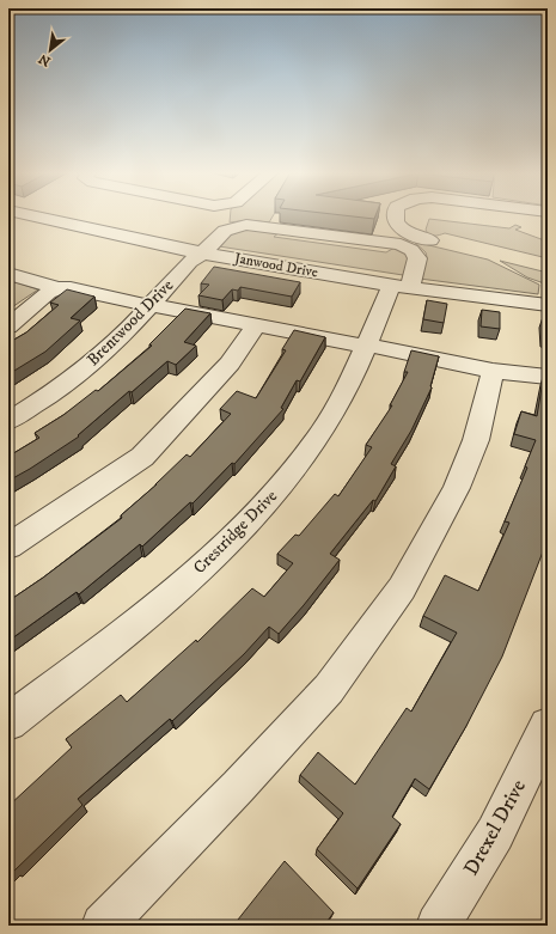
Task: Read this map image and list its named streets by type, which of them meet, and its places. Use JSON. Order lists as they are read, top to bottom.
{
  "streets": {
    "street": [
      "Janwood Drive",
      "Brentwood Drive",
      "Crestridge Drive",
      "Drexel Drive"
    ]
  },
  "crossings": [
    ["Janwood Drive", "Brentwood Drive"],
    ["Janwood Drive", "Crestridge Drive"],
    ["Brentwood Drive", "Crestridge Drive"]
  ],
  "north": "bottom left"
}
